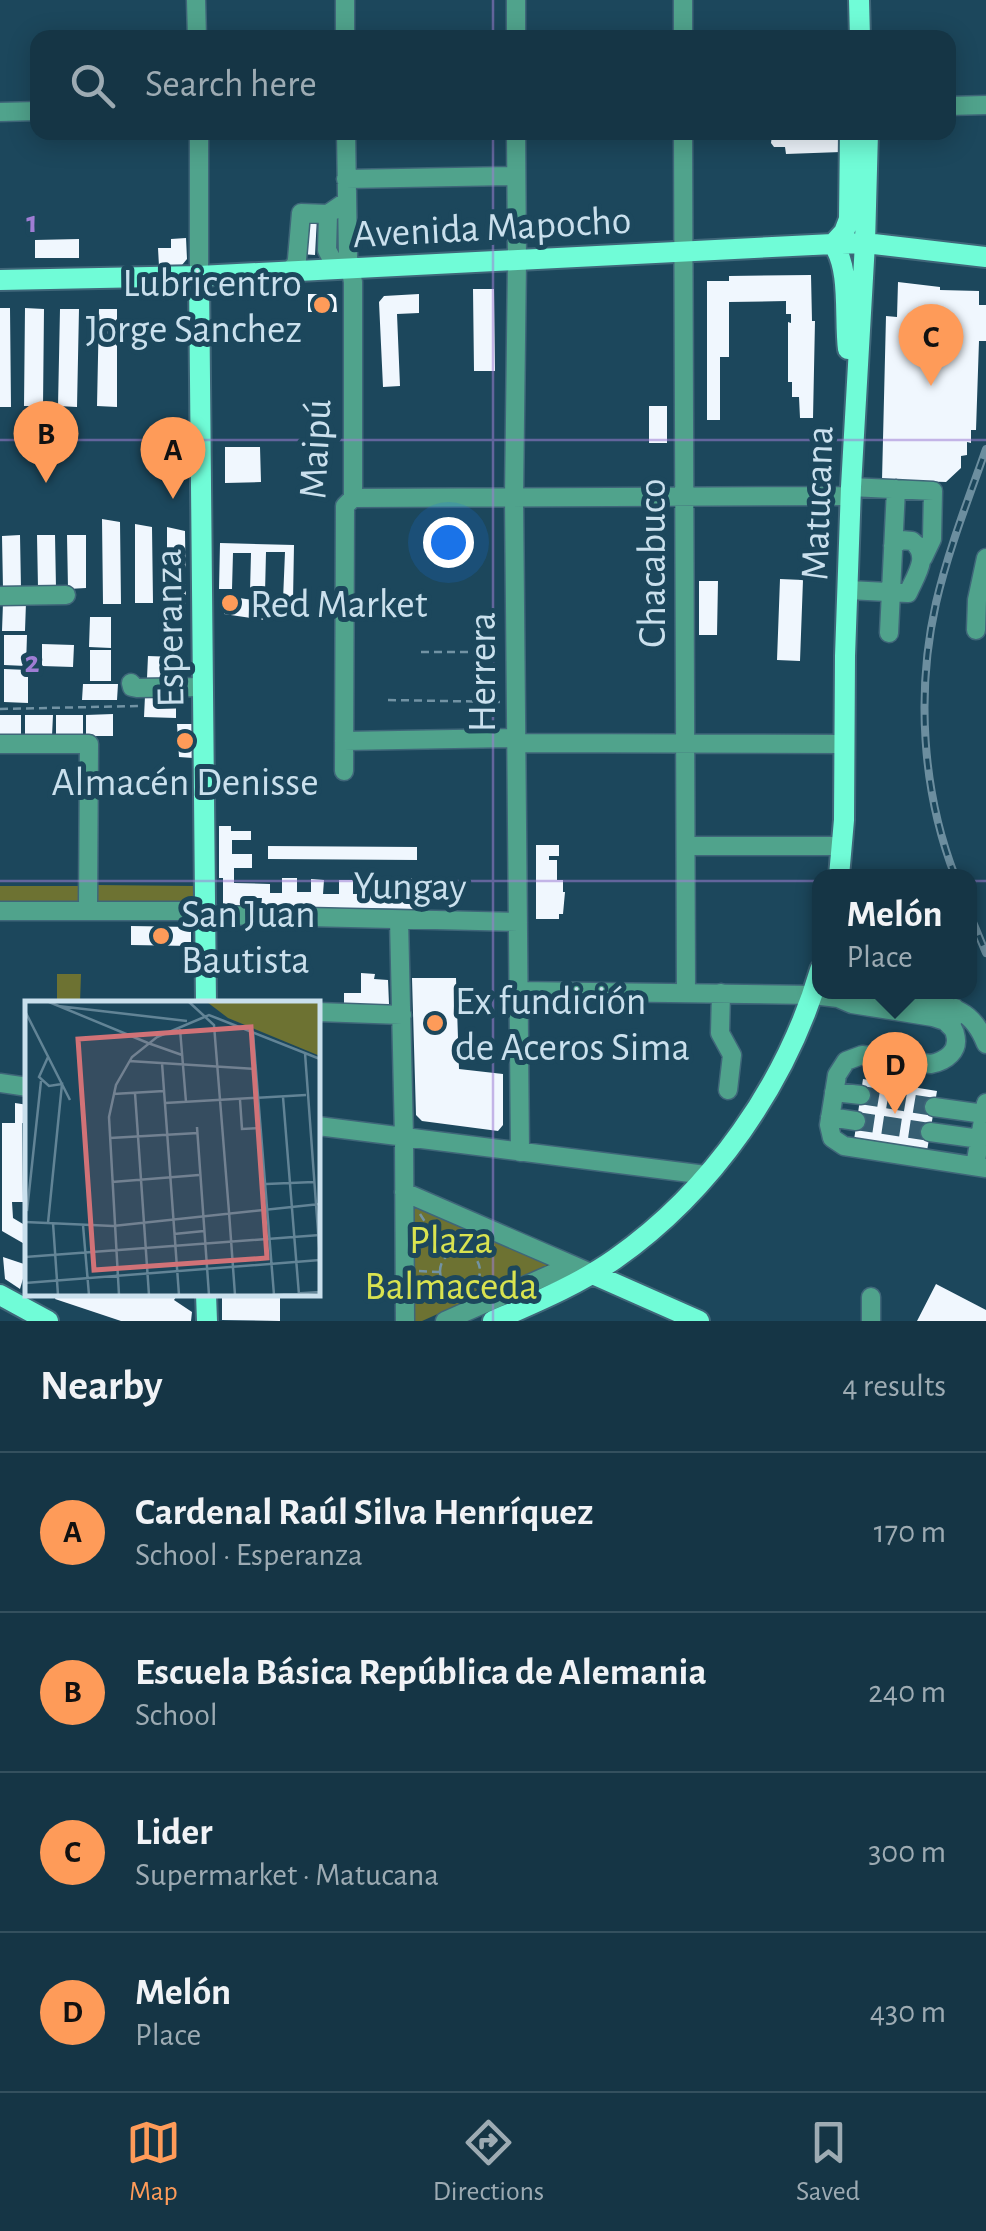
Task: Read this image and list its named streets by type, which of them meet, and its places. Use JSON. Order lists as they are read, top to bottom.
{
  "streets": {
    "main road": ["Avenida Mapocho", "Matucana", "Esperanza"],
    "street": [
      "Maipú",
      "Chacabuco",
      "Herrera",
      "Yungay"
    ]
  },
  "crossings": [
    ["Avenida Mapocho", "Maipú"],
    ["Avenida Mapocho", "Matucana"],
    ["Avenida Mapocho", "Chacabuco"],
    ["Avenida Mapocho", "Esperanza"],
    ["Avenida Mapocho", "Herrera"],
    ["Esperanza", "Yungay"],
    ["Herrera", "Yungay"]
  ],
  "parks": ["Plaza Balmaceda"],
  "places": [
    "Lubricentro Jorge Sanchez",
    "Red Market",
    "Almacén Denisse",
    "San Juan Bautista",
    "Ex fundición de Aceros Sima"
  ],
  "page": {
    "search": "Search here",
    "pins": [
      "C",
      "B",
      "A",
      "D"
    ],
    "popup": ["Melón", "Place"],
    "heading": ["Nearby", "4 results"],
    "list": [
      {
        "mark": "A",
        "name": "Cardenal Raúl Silva Henríquez",
        "note": "School · Esperanza",
        "value": "170 m"
      },
      {
        "mark": "B",
        "name": "Escuela Básica República de Alemania",
        "note": "School",
        "value": "240 m"
      },
      {
        "mark": "C",
        "name": "Lider",
        "note": "Supermarket · Matucana",
        "value": "300 m"
      },
      {
        "mark": "D",
        "name": "Melón",
        "note": "Place",
        "value": "430 m"
      }
    ],
    "nav": ["Map", "Directions", "Saved"]
  },
  "grid": {
    "rows": ["1", "2"]
  }
}
